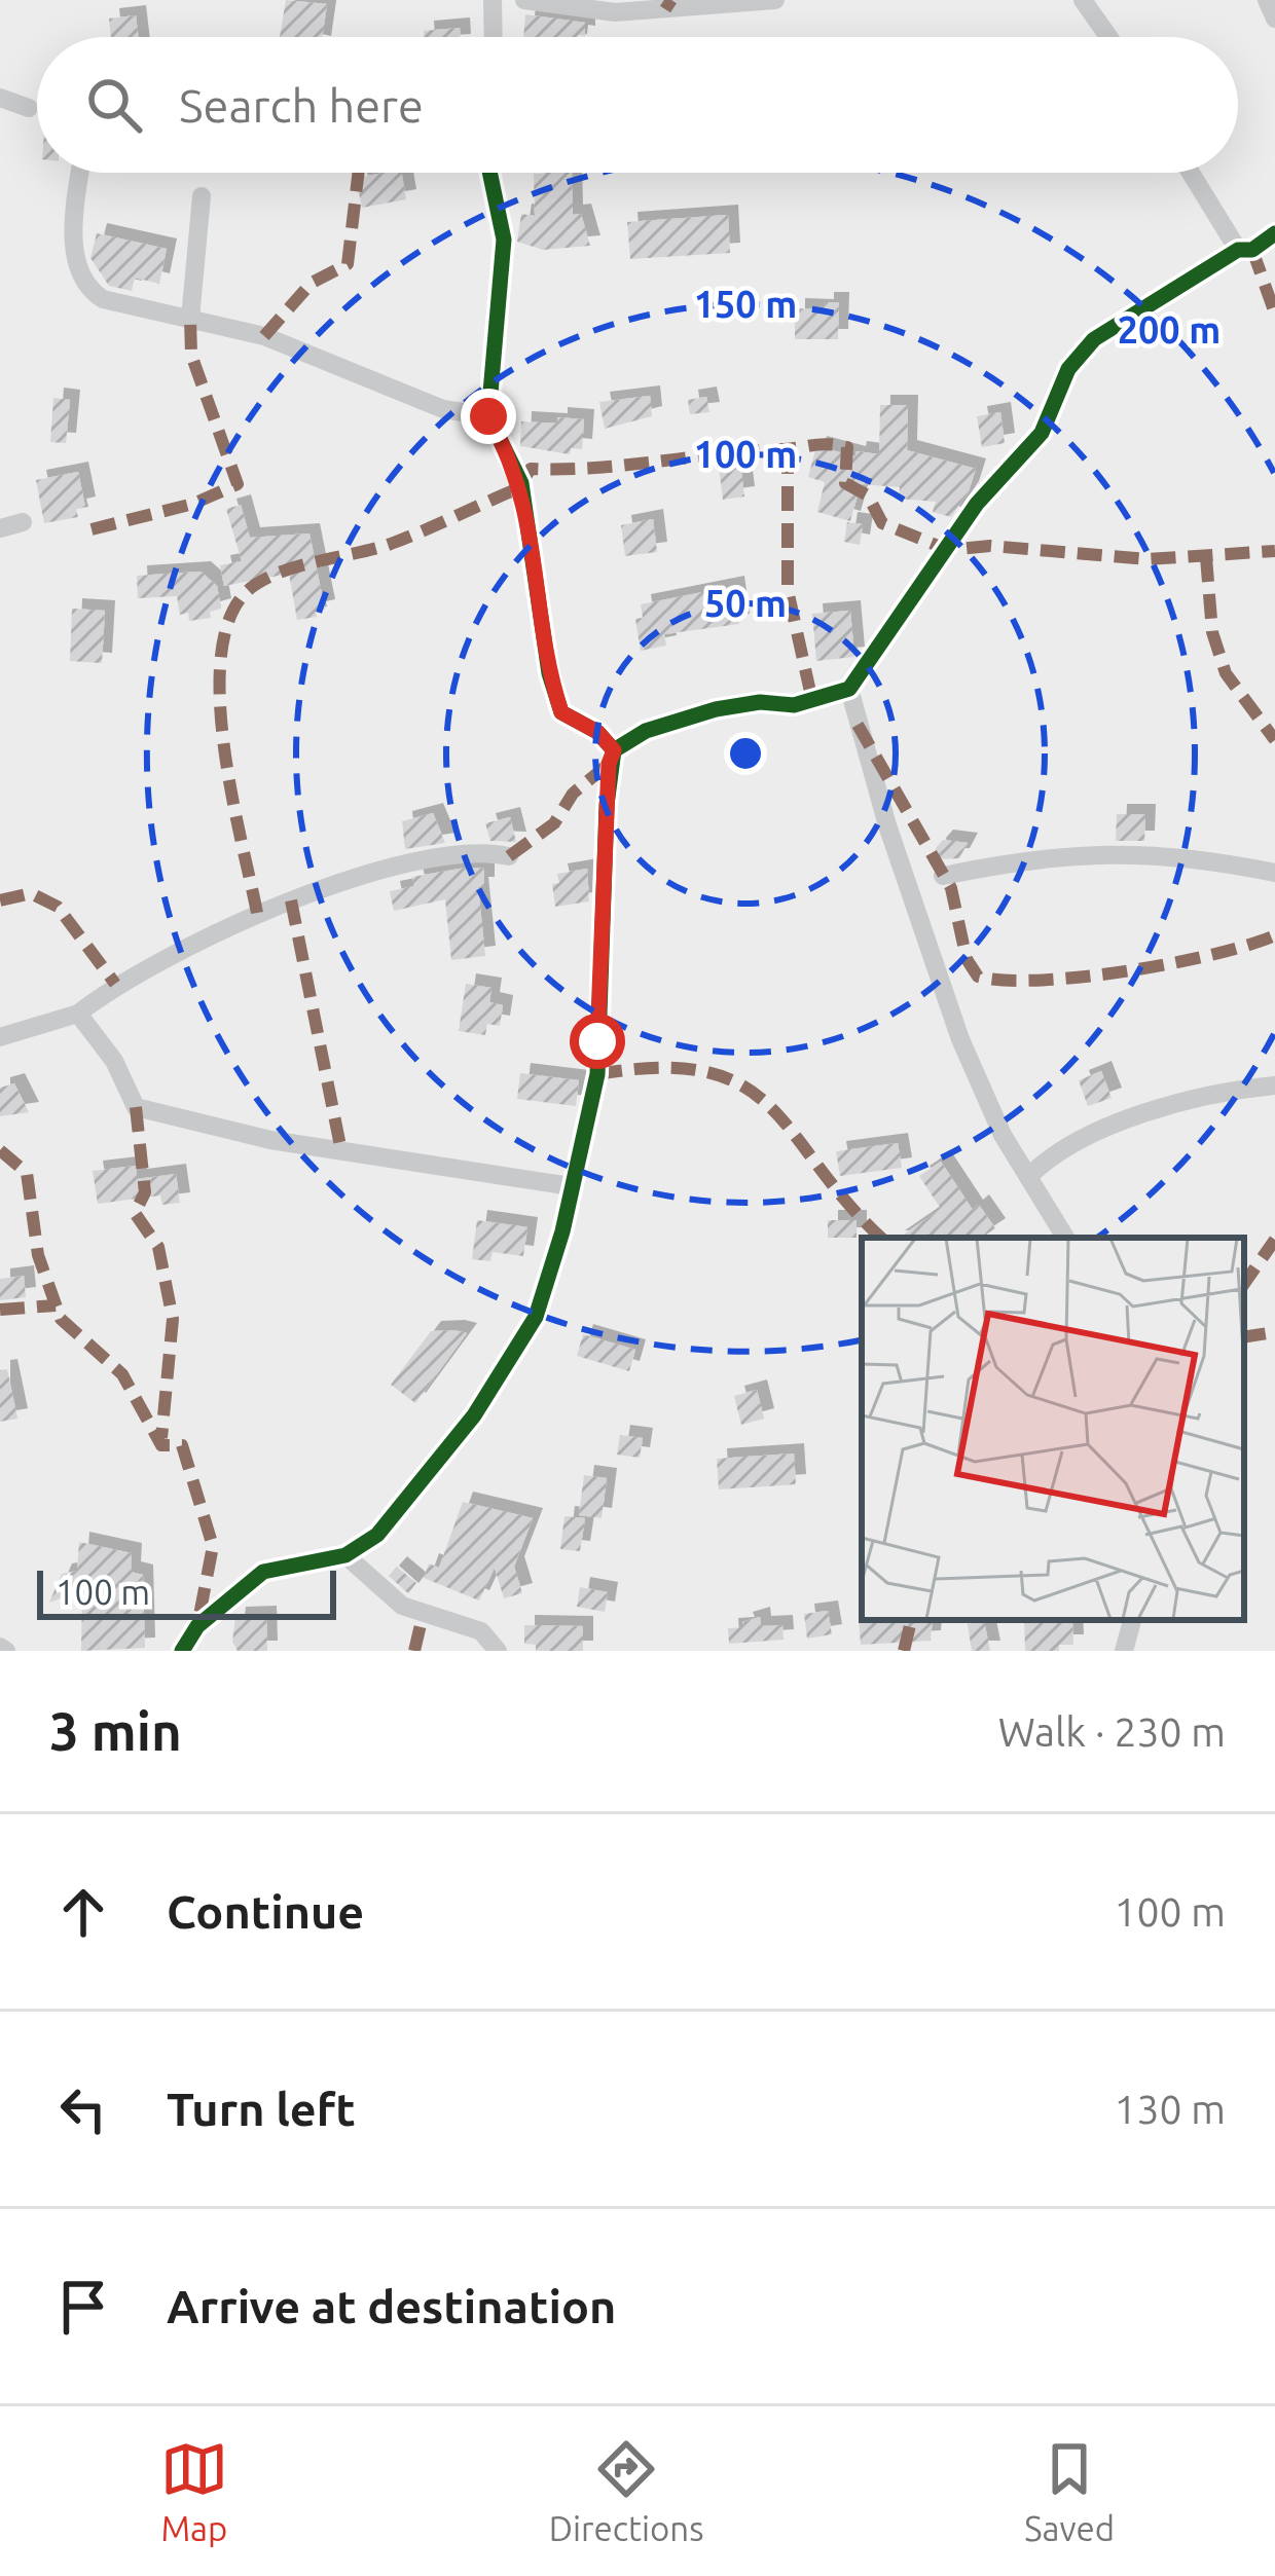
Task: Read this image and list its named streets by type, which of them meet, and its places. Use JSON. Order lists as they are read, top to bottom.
{
  "scale_bar": "100 m",
  "page": {
    "search": "Search here",
    "scale": "100 m",
    "heading": ["3 min", "Walk · 230 m"],
    "list": [
      ["Continue", "100 m"],
      ["Turn left", "130 m"],
      "Arrive at destination"
    ],
    "nav": ["Map", "Directions", "Saved"]
  },
  "rings": [
    "150 m",
    "200 m",
    "100 m",
    "50 m"
  ]
}
